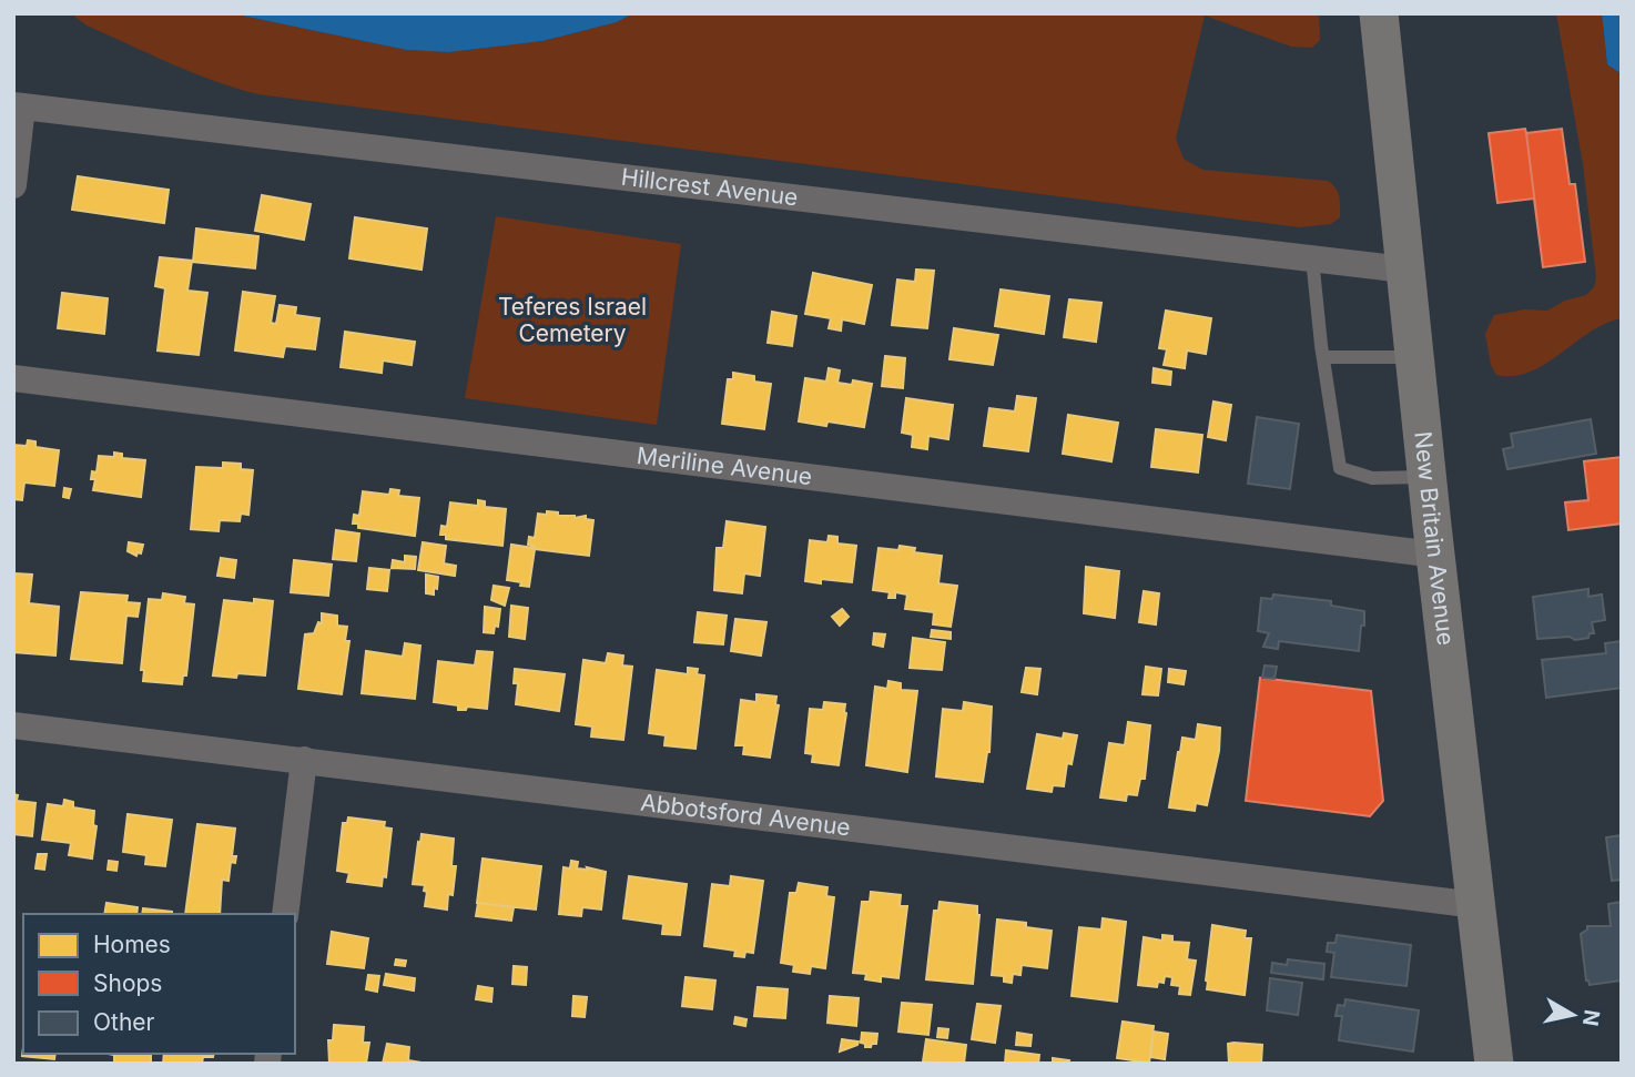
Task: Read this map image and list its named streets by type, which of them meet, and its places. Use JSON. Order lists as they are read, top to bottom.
{
  "streets": {
    "main road": ["New Britain Avenue"],
    "street": ["Hillcrest Avenue", "Meriline Avenue", "Abbotsford Avenue"]
  },
  "crossings": [
    ["Hillcrest Avenue", "New Britain Avenue"],
    ["Meriline Avenue", "New Britain Avenue"],
    ["New Britain Avenue", "Abbotsford Avenue"]
  ],
  "parks": ["Teferes Israel Cemetery"],
  "legend": ["Homes", "Shops", "Other"],
  "north": "right"
}
